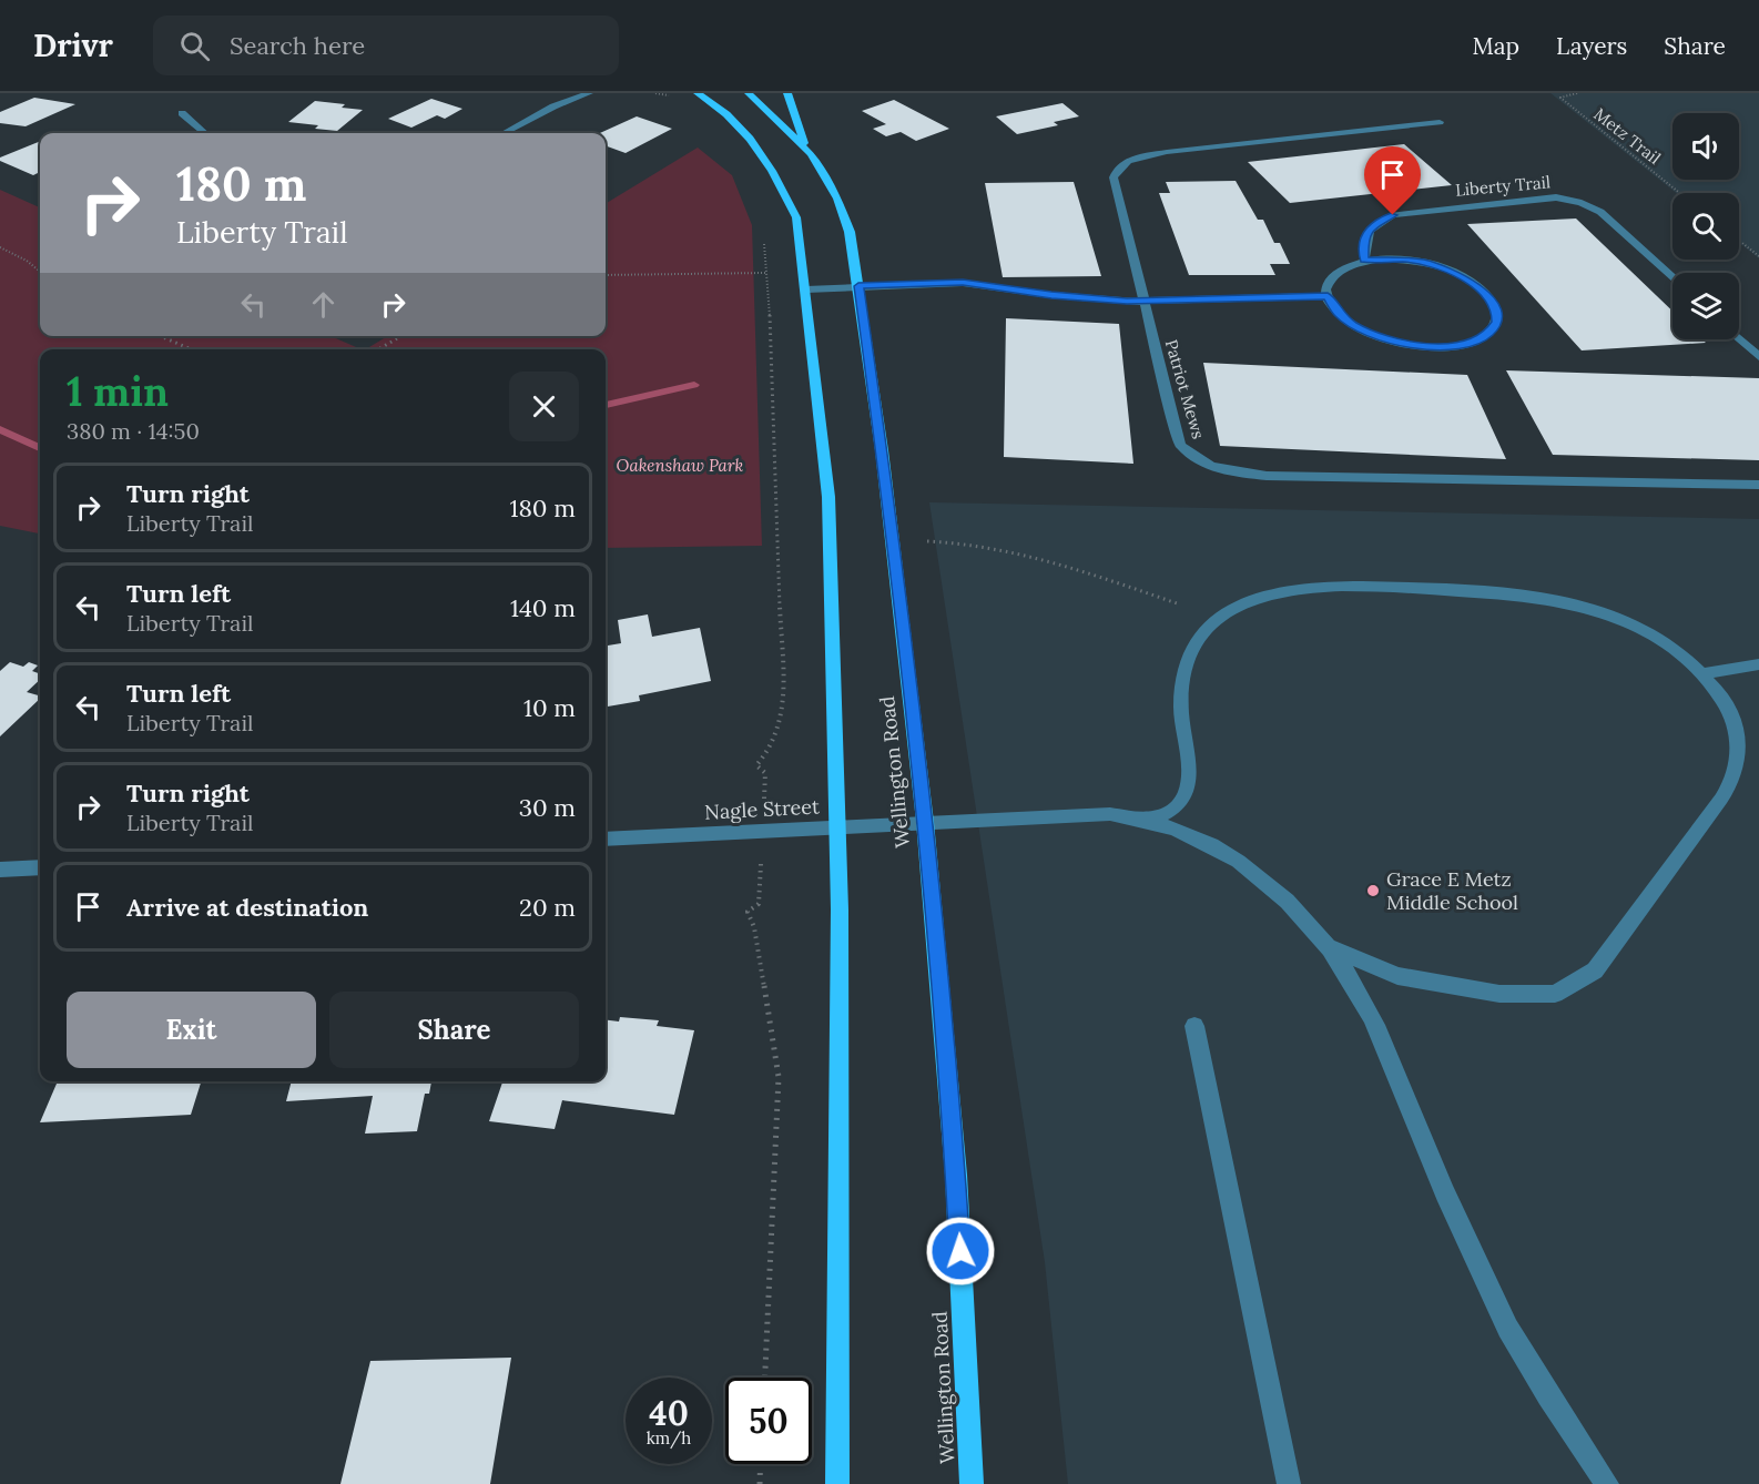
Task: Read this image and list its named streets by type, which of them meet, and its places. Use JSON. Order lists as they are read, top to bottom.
{
  "streets": {
    "main road": ["Wellington Road"],
    "street": ["Liberty Trail", "Patriot Mews", "Nagle Street"],
    "path": ["Metz Trail"]
  },
  "crossings": [
    ["Wellington Road", "Nagle Street"]
  ],
  "parks": ["Oakenshaw Park"],
  "places": ["Grace E Metz Middle School"],
  "page": {
    "header": "Drivr",
    "search": "Search here",
    "nav": ["Map", "Layers", "Share"],
    "turn": ["180 m", "Liberty Trail"],
    "heading": ["1 min", "380 m · 14:50"],
    "list": [
      {
        "name": "Turn right",
        "note": "Liberty Trail",
        "value": "180 m"
      },
      {
        "name": "Turn left",
        "note": "Liberty Trail",
        "value": "140 m"
      },
      {
        "name": "Turn left",
        "note": "Liberty Trail",
        "value": "10 m"
      },
      {
        "name": "Turn right",
        "note": "Liberty Trail",
        "value": "30 m"
      },
      {
        "name": "Arrive at destination",
        "value": "20 m"
      }
    ],
    "buttons": ["Exit", "Share"],
    "speed": "40 km/h",
    "limit": "50"
  }
}
